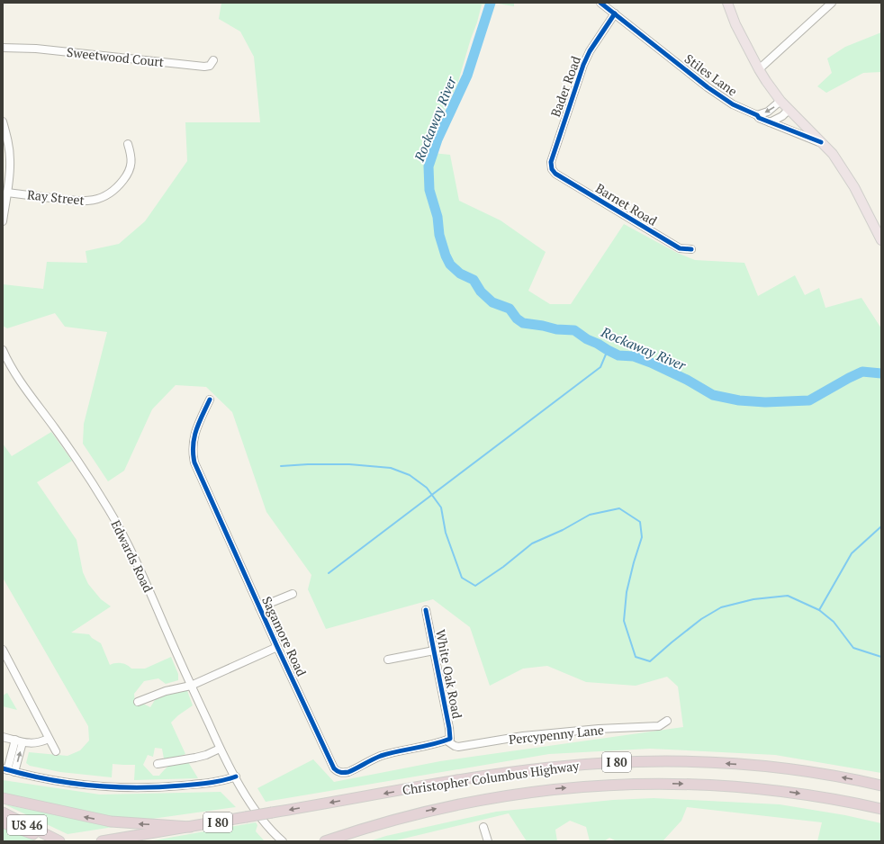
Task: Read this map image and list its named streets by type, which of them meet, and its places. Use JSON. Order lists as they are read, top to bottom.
{
  "streets": {
    "highway": ["I 80", "Christopher Columbus Highway", "US 46"],
    "street": [
      "Sweetwood Court",
      "Stiles Lane",
      "Bader Road",
      "Ray Street",
      "Barnet Road",
      "Edwards Road",
      "Sagamore Road",
      "White Oak Road",
      "Percypenny Lane"
    ]
  },
  "crossings": [
    ["Stiles Lane", "Bader Road"],
    ["Bader Road", "Barnet Road"],
    ["Sagamore Road", "White Oak Road"],
    ["Sagamore Road", "Percypenny Lane"],
    ["White Oak Road", "Percypenny Lane"]
  ],
  "water": ["Rockaway River"]
}
